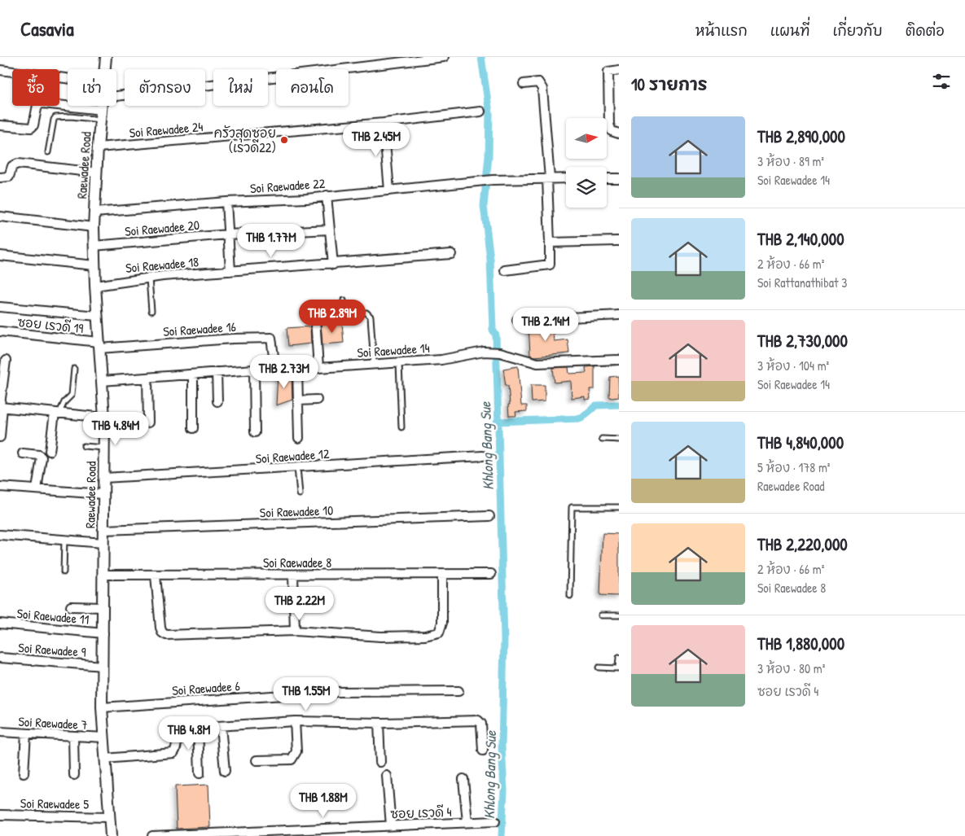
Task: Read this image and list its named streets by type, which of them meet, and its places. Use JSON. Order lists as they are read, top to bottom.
{
  "streets": {
    "street": [
      "Soi Raewadee 24",
      "Raewadee Road",
      "Soi Raewadee 22",
      "Soi Raewadee 20",
      "Soi Raewadee 18",
      "ซอย เรวดี 19",
      "Soi Raewadee 16",
      "Soi Raewadee 14",
      "Soi Raewadee 12",
      "Soi Raewadee 10",
      "Soi Raewadee 8",
      "Soi Raewadee 11",
      "Soi Raewadee 9",
      "Soi Raewadee 6",
      "Soi Raewadee 7",
      "Soi Raewadee 5",
      "ซอย เรวดี 4"
    ]
  },
  "crossings": [
    ["Soi Raewadee 24", "Raewadee Road"],
    ["Raewadee Road", "Soi Raewadee 22"],
    ["Raewadee Road", "Soi Raewadee 20"],
    ["Raewadee Road", "Soi Raewadee 18"],
    ["Raewadee Road", "ซอย เรวดี 19"],
    ["Raewadee Road", "Soi Raewadee 16"],
    ["Raewadee Road", "Soi Raewadee 14"],
    ["Raewadee Road", "Soi Raewadee 12"],
    ["Raewadee Road", "Soi Raewadee 10"],
    ["Raewadee Road", "Soi Raewadee 8"],
    ["Raewadee Road", "Soi Raewadee 11"],
    ["Raewadee Road", "Soi Raewadee 9"],
    ["Raewadee Road", "Soi Raewadee 6"],
    ["Raewadee Road", "Soi Raewadee 7"],
    ["Raewadee Road", "Soi Raewadee 5"],
    ["ซอย เรวดี 19", "Soi Raewadee 16"],
    ["Soi Raewadee 16", "Soi Raewadee 14"]
  ],
  "water": ["Khlong Bang Sue"],
  "places": ["ครัวสุดซอย (เรวดี22)"],
  "north": "right",
  "page": {
    "header": "Casavia",
    "nav": [
      "หน้าแรก",
      "แผนที่",
      "เกี่ยวกับ",
      "ติดต่อ"
    ],
    "heading": "10 รายการ",
    "chip": [
      "ซื้อ",
      "เช่า",
      "ตัวกรอง",
      "ใหม่",
      "คอนโด"
    ],
    "list": [
      {
        "name": "THB 2,890,000",
        "note": "3 ห้อง · 89 m² · Soi Raewadee 14"
      },
      {
        "name": "THB 2,140,000",
        "note": "2 ห้อง · 66 m² · Soi Rattanathibat 3"
      },
      {
        "name": "THB 2,730,000",
        "note": "3 ห้อง · 104 m² · Soi Raewadee 14"
      },
      {
        "name": "THB 4,840,000",
        "note": "5 ห้อง · 178 m² · Raewadee Road"
      },
      {
        "name": "THB 2,220,000",
        "note": "2 ห้อง · 66 m² · Soi Raewadee 8"
      },
      {
        "name": "THB 1,880,000",
        "note": "3 ห้อง · 80 m² · ซอย เรวดี 4"
      }
    ],
    "price": [
      "THB 2.45M",
      "THB 1.77M",
      "THB 2.89M",
      "THB 2.14M",
      "THB 2.73M",
      "THB 4.84M",
      "THB 2.22M",
      "THB 1.55M",
      "THB 4.8M",
      "THB 1.88M"
    ]
  }
}
